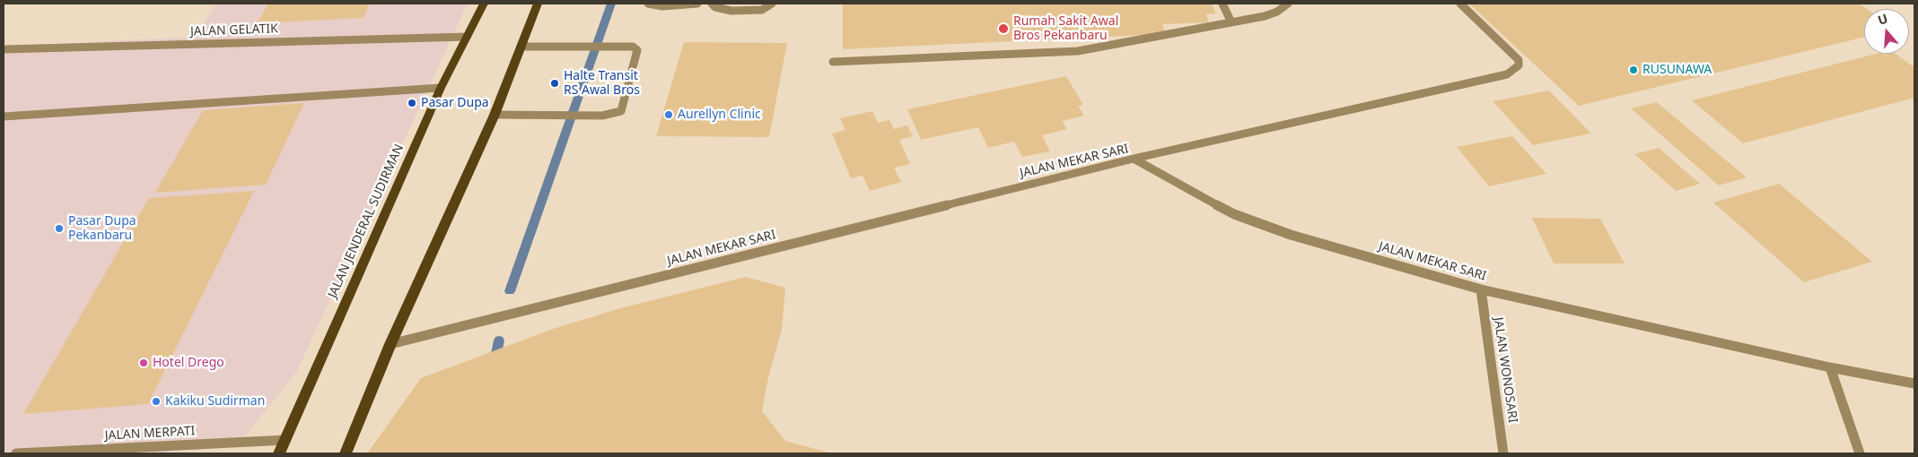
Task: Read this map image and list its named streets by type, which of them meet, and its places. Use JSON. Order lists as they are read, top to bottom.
{
  "streets": {
    "main road": ["JALAN JENDERAL SUDIRMAN"],
    "street": [
      "JALAN GELATIK",
      "JALAN MEKAR SARI",
      "JALAN WONOSARI",
      "JALAN MERPATI"
    ]
  },
  "crossings": [
    ["JALAN GELATIK", "JALAN JENDERAL SUDIRMAN"],
    ["JALAN MEKAR SARI", "JALAN WONOSARI"],
    ["JALAN JENDERAL SUDIRMAN", "JALAN MERPATI"]
  ],
  "places": [
    "Rumah Sakit Awal Bros Pekanbaru",
    "RUSUNAWA",
    "Halte Transit RS Awal Bros",
    "Pasar Dupa",
    "Aurellyn Clinic",
    "Pasar Dupa Pekanbaru",
    "Hotel Drego",
    "Kakiku Sudirman"
  ],
  "north": "top"
}
